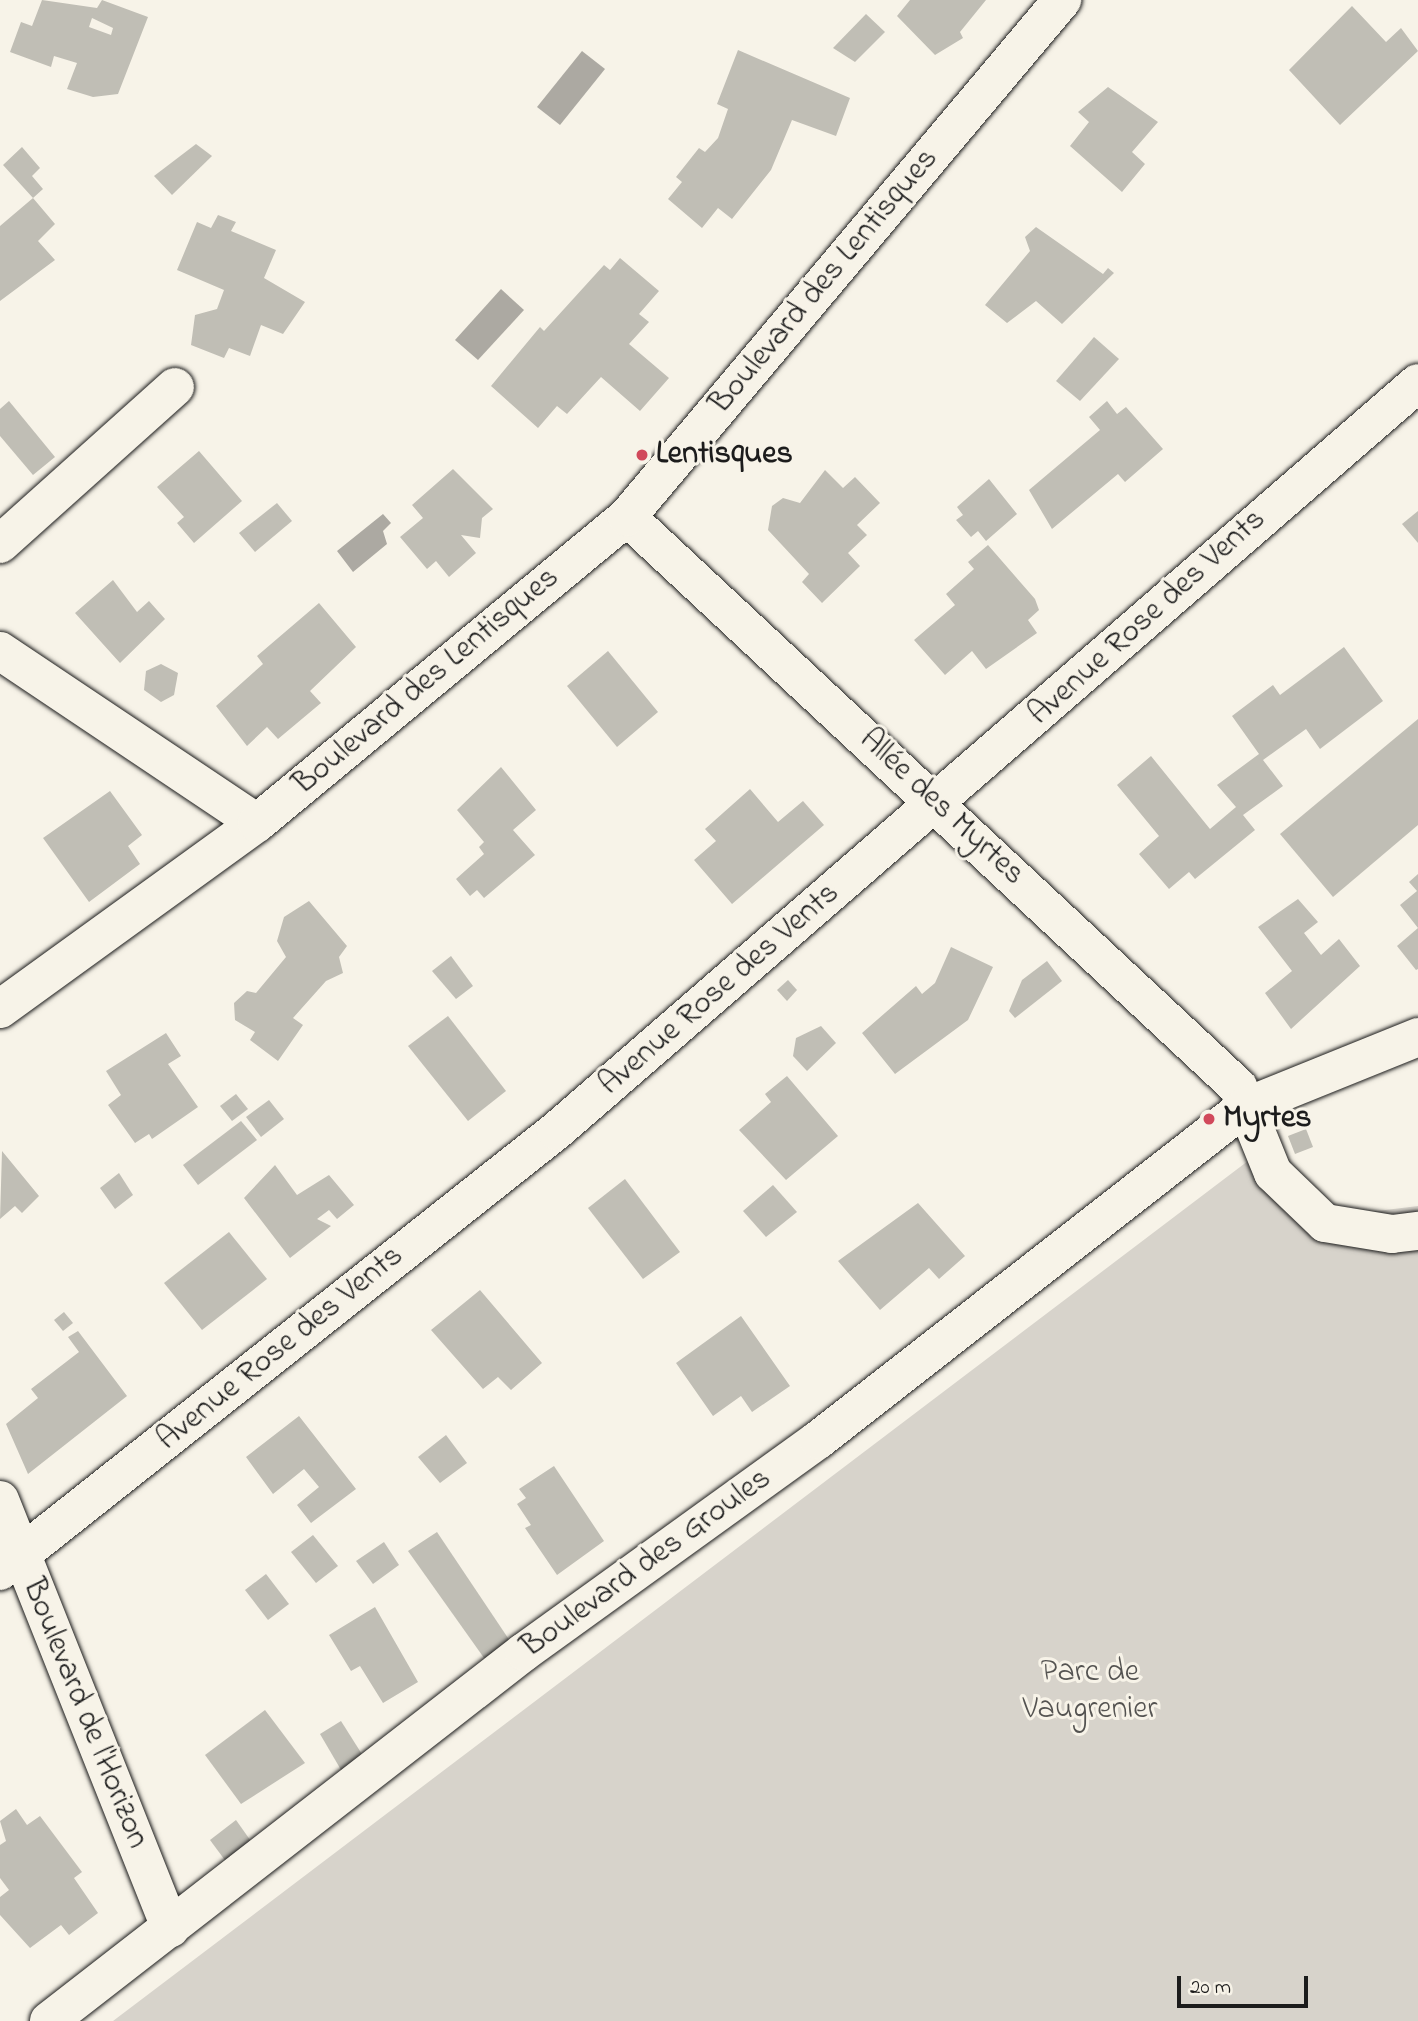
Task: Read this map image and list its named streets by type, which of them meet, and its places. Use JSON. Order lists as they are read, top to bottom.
{
  "streets": {
    "street": [
      "Boulevard des Lentisques",
      "Avenue Rose des Vents",
      "Allée des Myrtes",
      "Boulevard des Groules",
      "Boulevard de l'Horizon"
    ]
  },
  "crossings": [
    ["Boulevard des Lentisques", "Allée des Myrtes"],
    ["Avenue Rose des Vents", "Allée des Myrtes"],
    ["Avenue Rose des Vents", "Boulevard de l'Horizon"],
    ["Allée des Myrtes", "Boulevard des Groules"],
    ["Boulevard des Groules", "Boulevard de l'Horizon"]
  ],
  "parks": ["Parc de Vaugrenier"],
  "places": ["Lentisques", "Myrtes"],
  "scale_bar": "20 m"
}
